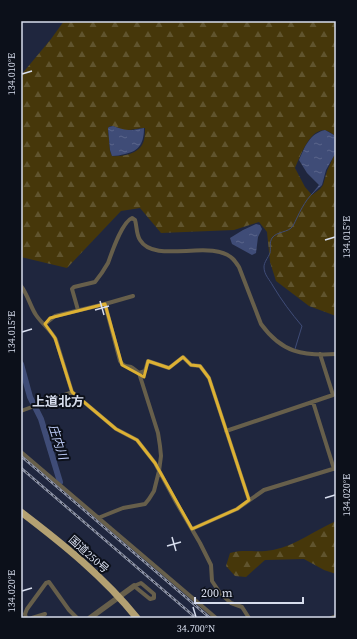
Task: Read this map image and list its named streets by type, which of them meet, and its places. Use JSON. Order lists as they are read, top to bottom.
{
  "streets": {
    "highway": ["国道250号"]
  },
  "districts": ["上道北方"],
  "water": ["庄内川"],
  "scale_bar": "200 m",
  "coordinates": [
    "134.010°E",
    "134.015°E",
    "134.020°E",
    "34.700°N"
  ]
}
